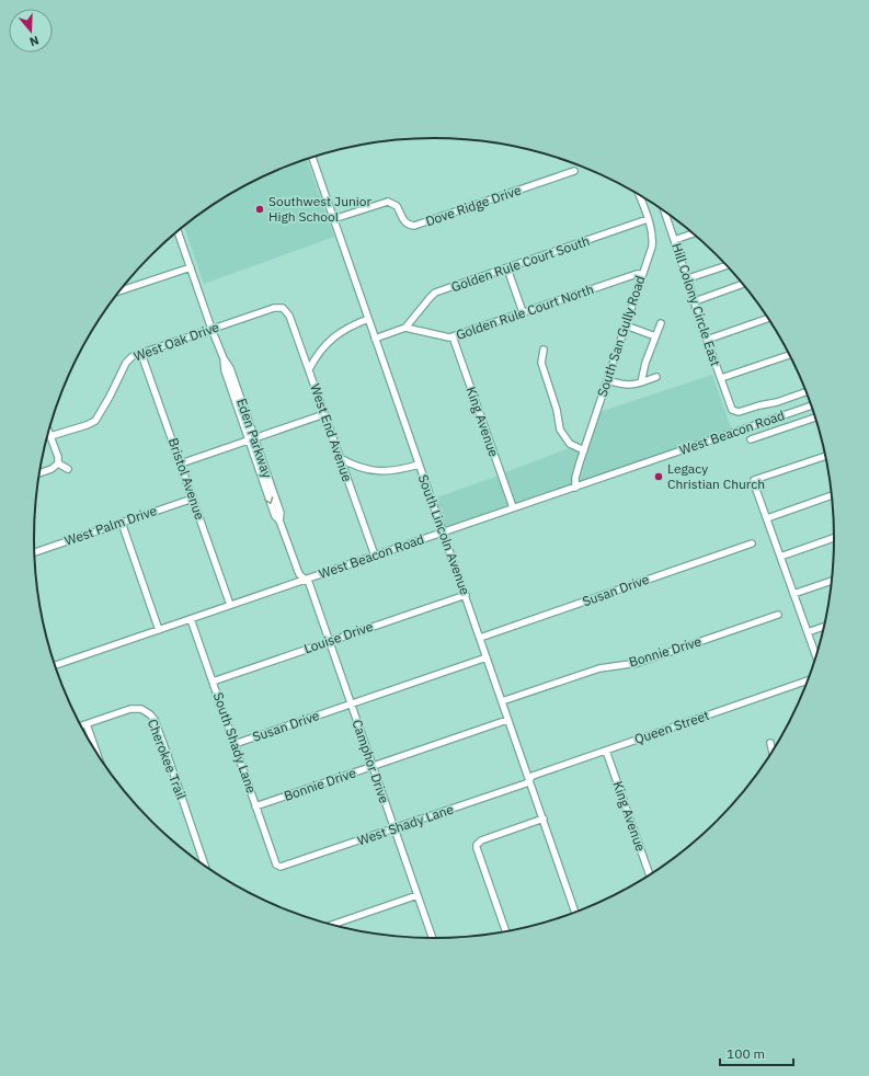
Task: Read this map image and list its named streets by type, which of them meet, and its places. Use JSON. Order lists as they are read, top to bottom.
{
  "streets": {
    "street": [
      "Dove Ridge Drive",
      "Golden Rule Court South",
      "Hill Colony Circle East",
      "Golden Rule Court North",
      "South San Gully Road",
      "West Oak Drive",
      "King Avenue",
      "West End Avenue",
      "West Beacon Road",
      "Eden Parkway",
      "Bristol Avenue",
      "West Palm Drive",
      "South Lincoln Avenue",
      "Susan Drive",
      "Louise Drive",
      "Bonnie Drive",
      "Queen Street",
      "South Shady Lane",
      "Cherokee Trail",
      "Camphor Drive",
      "West Shady Lane"
    ]
  },
  "crossings": [
    ["Dove Ridge Drive", "South Lincoln Avenue"],
    ["Golden Rule Court South", "Golden Rule Court North"],
    ["Golden Rule Court South", "South San Gully Road"],
    ["Golden Rule Court North", "South San Gully Road"],
    ["Golden Rule Court North", "King Avenue"],
    ["South San Gully Road", "West Beacon Road"],
    ["West Oak Drive", "West End Avenue"],
    ["West Oak Drive", "Eden Parkway"],
    ["West Oak Drive", "Bristol Avenue"],
    ["King Avenue", "West Beacon Road"],
    ["King Avenue", "Queen Street"],
    ["West End Avenue", "West Beacon Road"],
    ["West Beacon Road", "Eden Parkway"],
    ["West Beacon Road", "Bristol Avenue"],
    ["West Beacon Road", "South Lincoln Avenue"],
    ["West Beacon Road", "South Shady Lane"],
    ["West Beacon Road", "Camphor Drive"],
    ["Eden Parkway", "Camphor Drive"],
    ["Bristol Avenue", "West Palm Drive"],
    ["South Lincoln Avenue", "Susan Drive"],
    ["South Lincoln Avenue", "Louise Drive"],
    ["South Lincoln Avenue", "Bonnie Drive"],
    ["South Lincoln Avenue", "Queen Street"],
    ["South Lincoln Avenue", "West Shady Lane"],
    ["Susan Drive", "South Shady Lane"],
    ["Susan Drive", "Camphor Drive"],
    ["Louise Drive", "South Shady Lane"],
    ["Louise Drive", "Camphor Drive"],
    ["Bonnie Drive", "South Shady Lane"],
    ["Bonnie Drive", "Camphor Drive"],
    ["Queen Street", "West Shady Lane"],
    ["South Shady Lane", "West Shady Lane"],
    ["Camphor Drive", "West Shady Lane"]
  ],
  "places": ["Southwest Junior High School", "Legacy Christian Church"],
  "scale_bar": "100 m",
  "north": "bottom"
}
